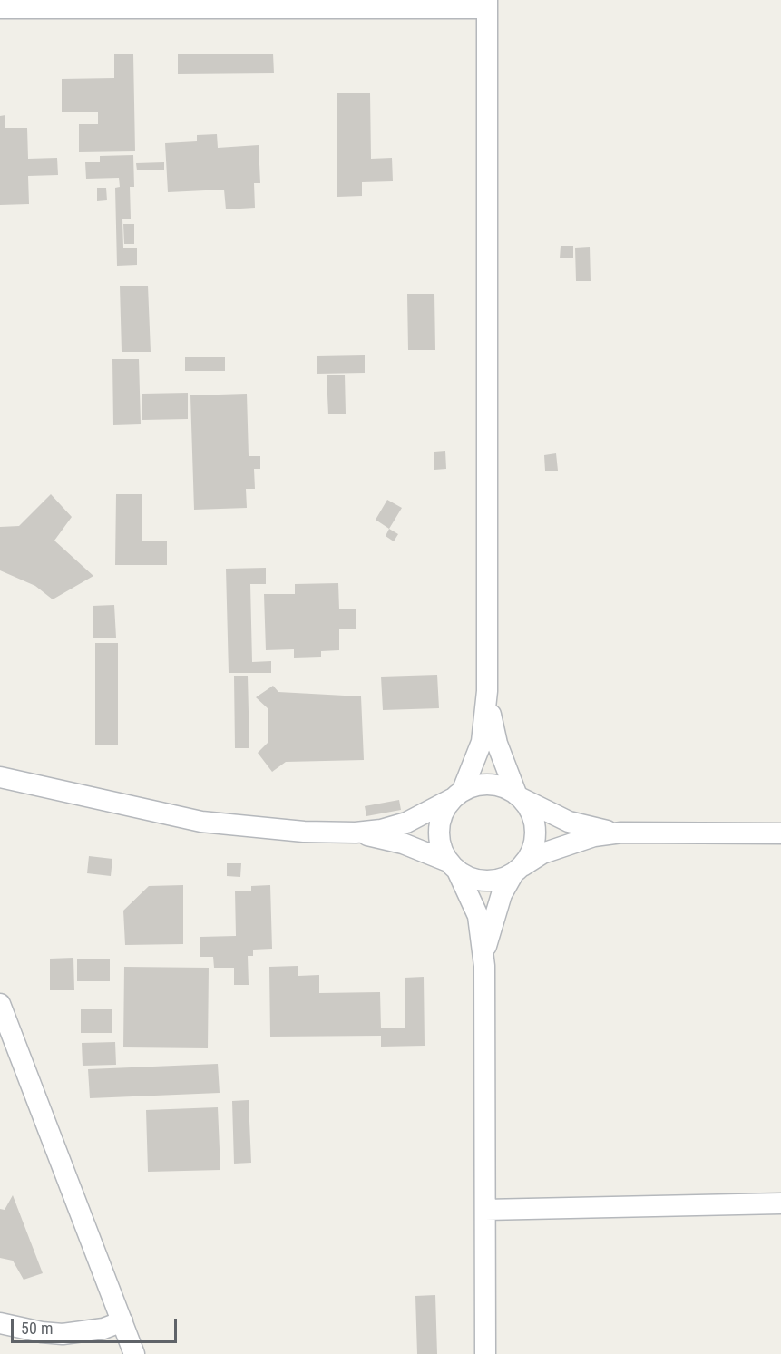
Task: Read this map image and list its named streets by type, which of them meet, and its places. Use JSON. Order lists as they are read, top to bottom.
{
  "scale_bar": "50 m"
}
